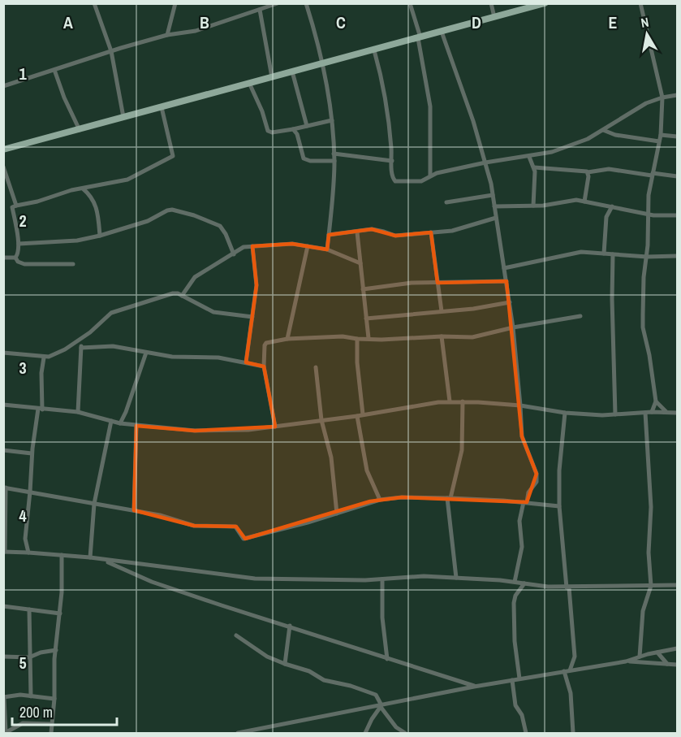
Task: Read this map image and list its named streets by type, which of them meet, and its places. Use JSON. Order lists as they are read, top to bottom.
{
  "scale_bar": "200 m",
  "north": "top",
  "grid": {
    "columns": [
      "A",
      "B",
      "C",
      "D",
      "E"
    ],
    "rows": [
      "1",
      "2",
      "3",
      "4",
      "5"
    ]
  }
}
